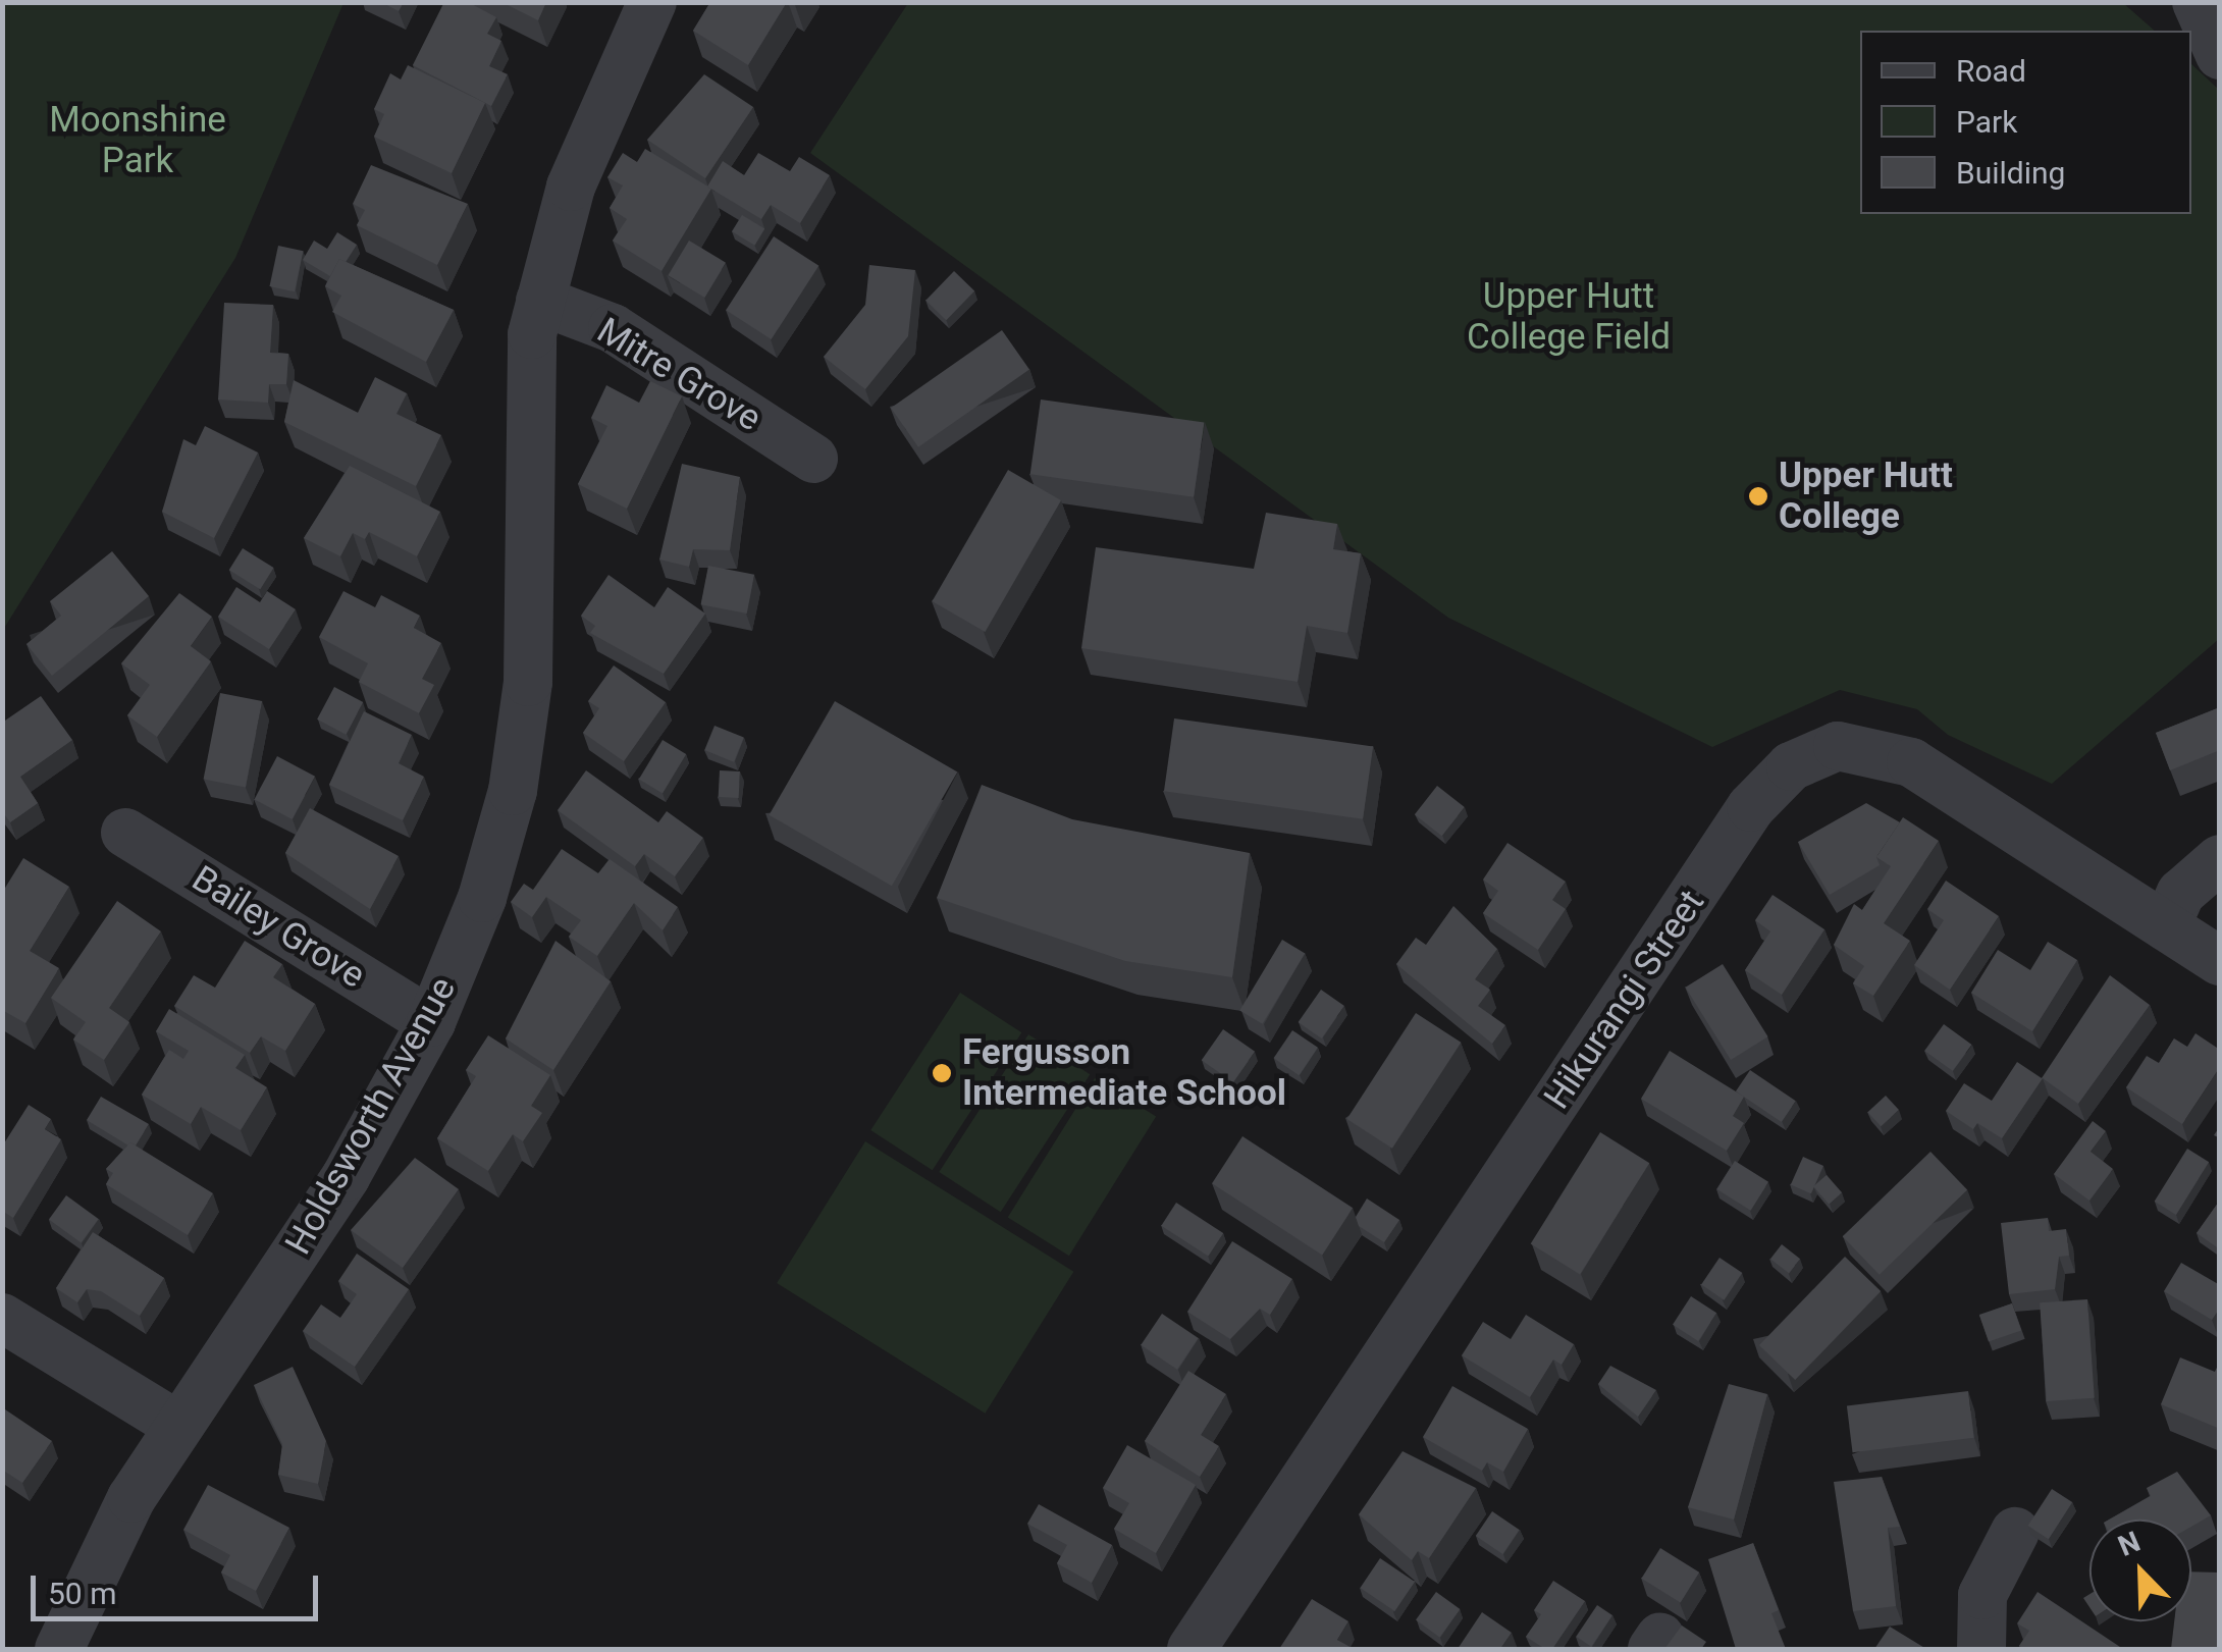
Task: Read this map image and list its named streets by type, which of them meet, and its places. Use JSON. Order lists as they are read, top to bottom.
{
  "streets": {
    "street": [
      "Mitre Grove",
      "Bailey Grove",
      "Hikurangi Street",
      "Holdsworth Avenue"
    ]
  },
  "crossings": [
    ["Mitre Grove", "Holdsworth Avenue"],
    ["Bailey Grove", "Holdsworth Avenue"]
  ],
  "parks": ["Moonshine Park", "Upper Hutt College Field"],
  "places": ["Upper Hutt College", "Fergusson Intermediate School"],
  "legend": ["Road", "Park", "Building"],
  "scale_bar": "50 m",
  "north": "top left"
}
